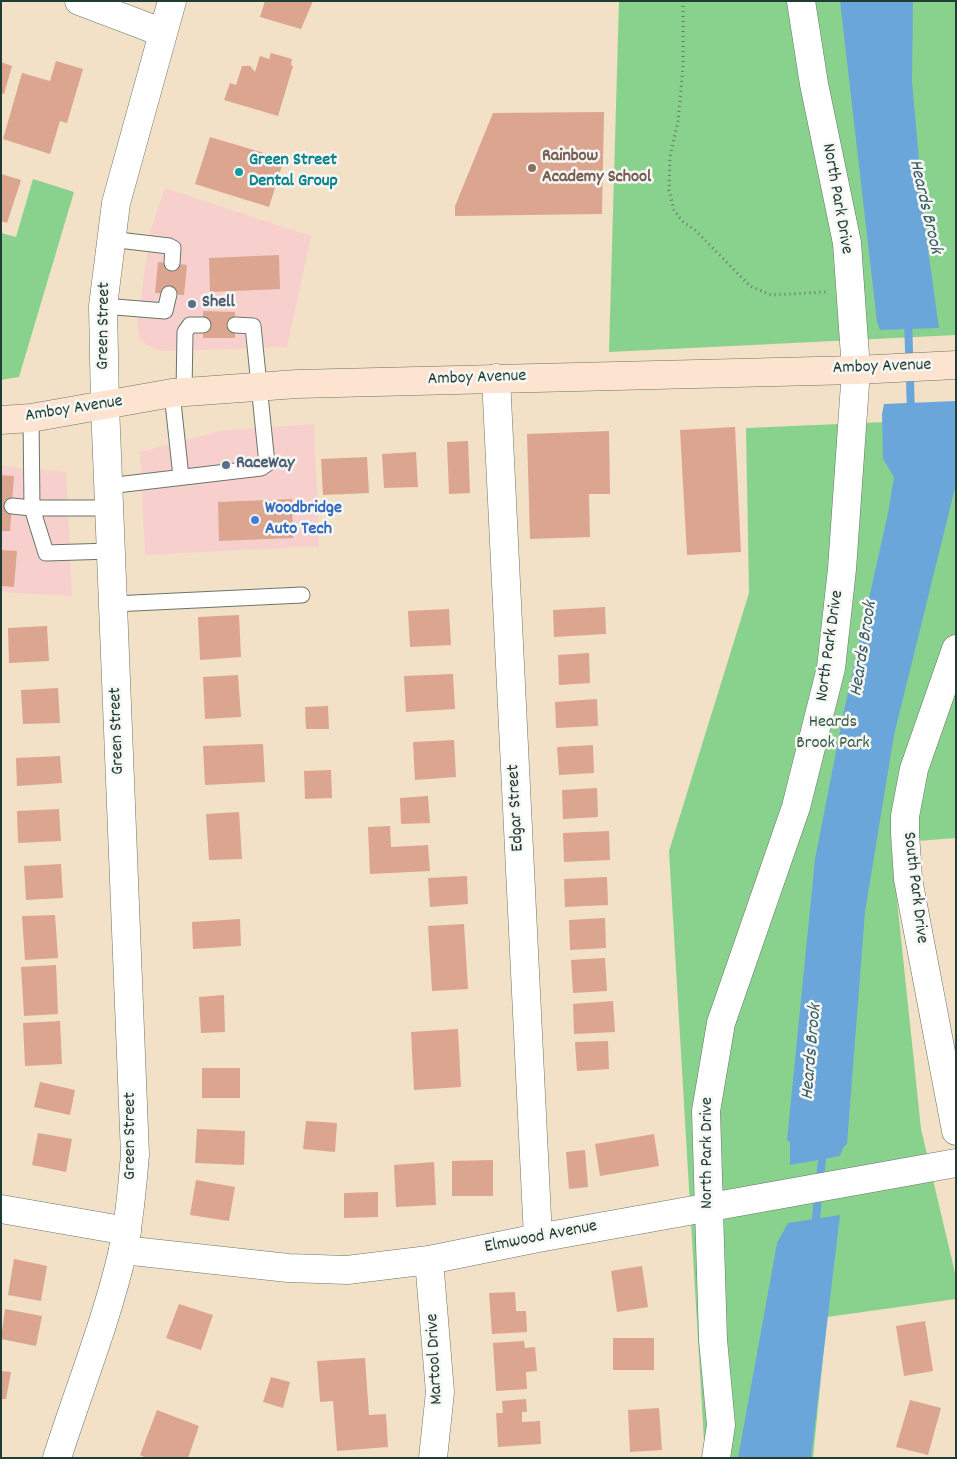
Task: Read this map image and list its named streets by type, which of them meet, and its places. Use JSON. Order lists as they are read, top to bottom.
{
  "streets": {
    "main road": ["Amboy Avenue"],
    "street": [
      "North Park Drive",
      "Green Street",
      "Edgar Street",
      "South Park Drive",
      "Elmwood Avenue",
      "Martool Drive"
    ]
  },
  "crossings": [
    ["North Park Drive", "Amboy Avenue"],
    ["North Park Drive", "Elmwood Avenue"],
    ["Green Street", "Amboy Avenue"],
    ["Green Street", "Elmwood Avenue"],
    ["Amboy Avenue", "Edgar Street"],
    ["Edgar Street", "Elmwood Avenue"],
    ["Elmwood Avenue", "Martool Drive"]
  ],
  "water": ["Heards Brook"],
  "parks": ["Heards Brook Park"],
  "places": [
    "Rainbow Academy School",
    "Green Street Dental Group",
    "Shell",
    "RaceWay",
    "Woodbridge Auto Tech"
  ]
}
